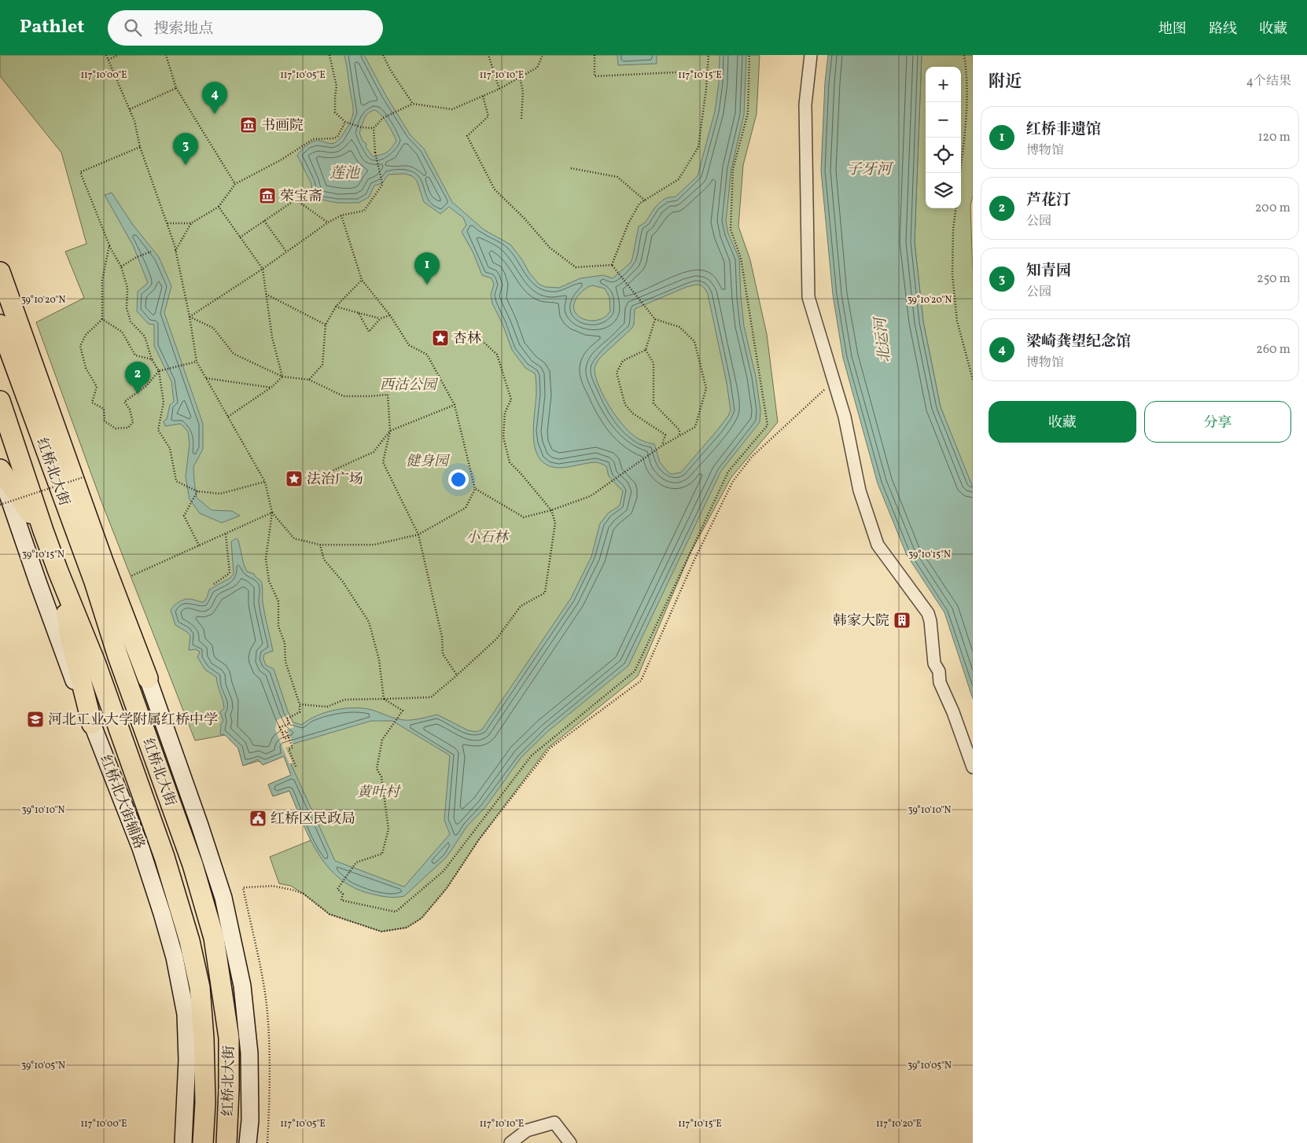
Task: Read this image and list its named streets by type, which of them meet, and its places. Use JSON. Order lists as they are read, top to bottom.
{
  "streets": {
    "main road": ["红桥北大街", "红桥北大街辅路"]
  },
  "water": ["子牙河", "莲池", "北运河"],
  "parks": [
    "西沽公园",
    "健身园",
    "小石林",
    "黄叶村"
  ],
  "places": {
    "museum": ["书画院", "荣宝斋"],
    "place": ["杏林", "法治广场"],
    "building": ["韩家大院"],
    "school or university": ["河北工业大学附属红桥中学"],
    "public building": ["红桥区民政局"]
  },
  "page": {
    "header": "Pathlet",
    "search": "搜索地点",
    "nav": ["地图", "路线", "收藏"],
    "heading": ["附近", "4个结果"],
    "map_buttons": ["+", "−"],
    "pins": [
      "4",
      "3",
      "1",
      "2"
    ],
    "list": [
      {
        "mark": "1",
        "name": "红桥非遗馆",
        "note": "博物馆",
        "value": "120 m"
      },
      {
        "mark": "2",
        "name": "芦花汀",
        "note": "公园",
        "value": "200 m"
      },
      {
        "mark": "3",
        "name": "知青园",
        "note": "公园",
        "value": "250 m"
      },
      {
        "mark": "4",
        "name": "梁崎龚望纪念馆",
        "note": "博物馆",
        "value": "260 m"
      }
    ],
    "buttons": ["收藏", "分享"]
  },
  "coordinates": [
    "117°10'00\"E",
    "117°10'05\"E",
    "117°10'10\"E",
    "117°10'15\"E",
    "39°10'20\"N",
    "39°10'15\"N",
    "39°10'10\"N",
    "39°10'05\"N",
    "117°10'20\"E"
  ]
}
